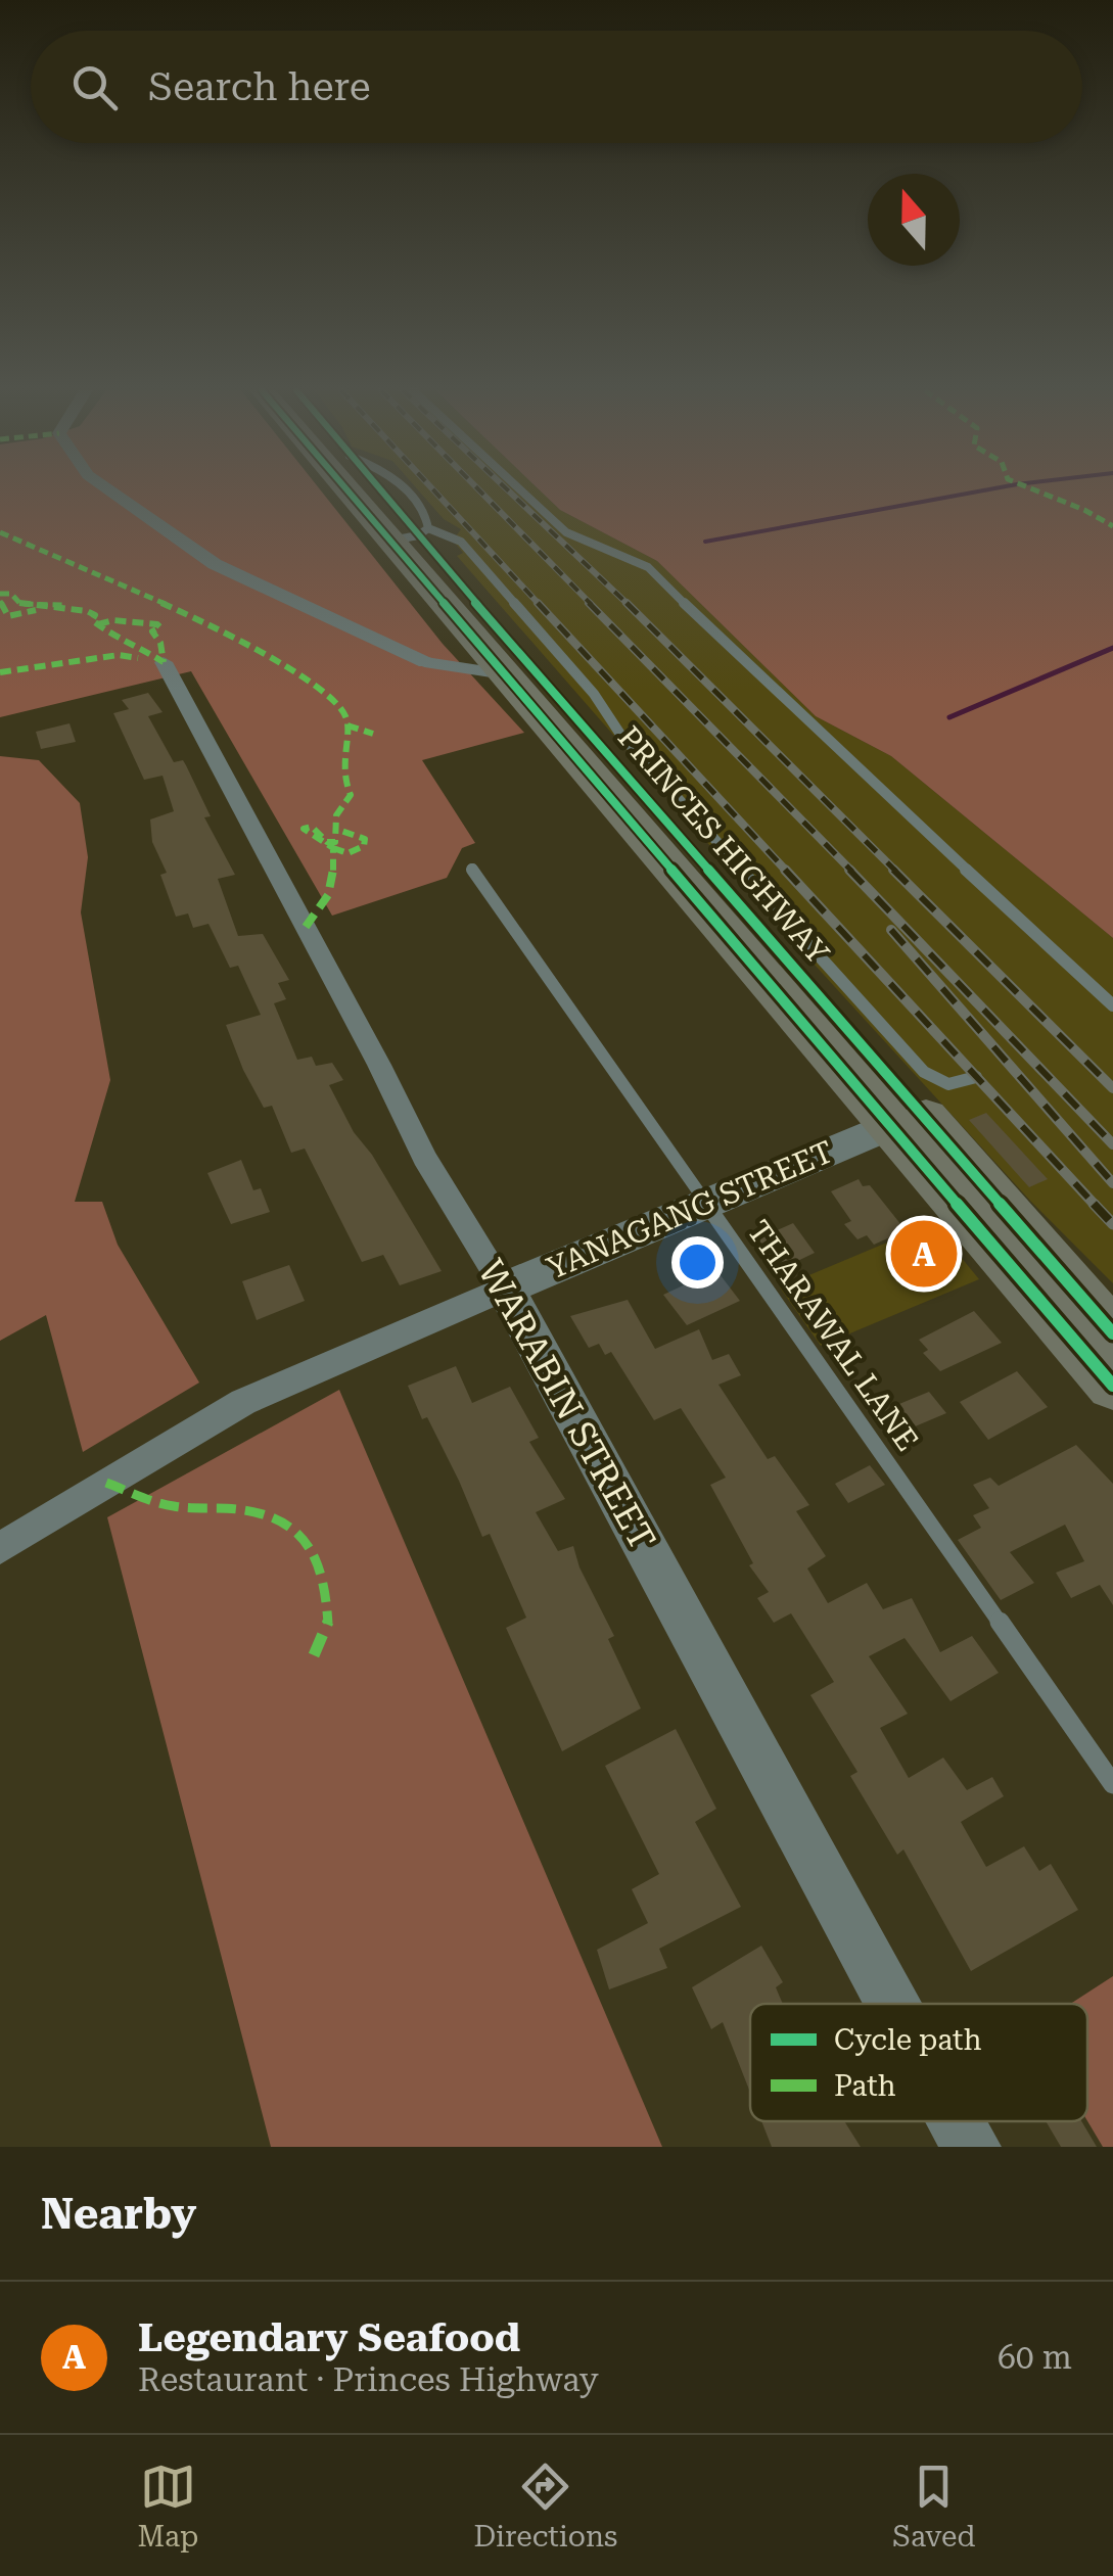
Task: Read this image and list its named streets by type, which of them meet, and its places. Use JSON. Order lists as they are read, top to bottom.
{
  "streets": {
    "highway": ["PRINCES HIGHWAY"],
    "street": ["YANAGANG STREET", "WARABIN STREET"],
    "lane": ["THARAWAL LANE"]
  },
  "crossings": [
    ["PRINCES HIGHWAY", "YANAGANG STREET"],
    ["YANAGANG STREET", "THARAWAL LANE"],
    ["YANAGANG STREET", "WARABIN STREET"]
  ],
  "legend": ["Cycle path", "Path"],
  "north": "top",
  "page": {
    "search": "Search here",
    "pins": "A",
    "heading": "Nearby",
    "list": [
      {
        "mark": "A",
        "name": "Legendary Seafood",
        "note": "Restaurant · Princes Highway",
        "value": "60 m"
      }
    ],
    "nav": ["Map", "Directions", "Saved"]
  }
}
